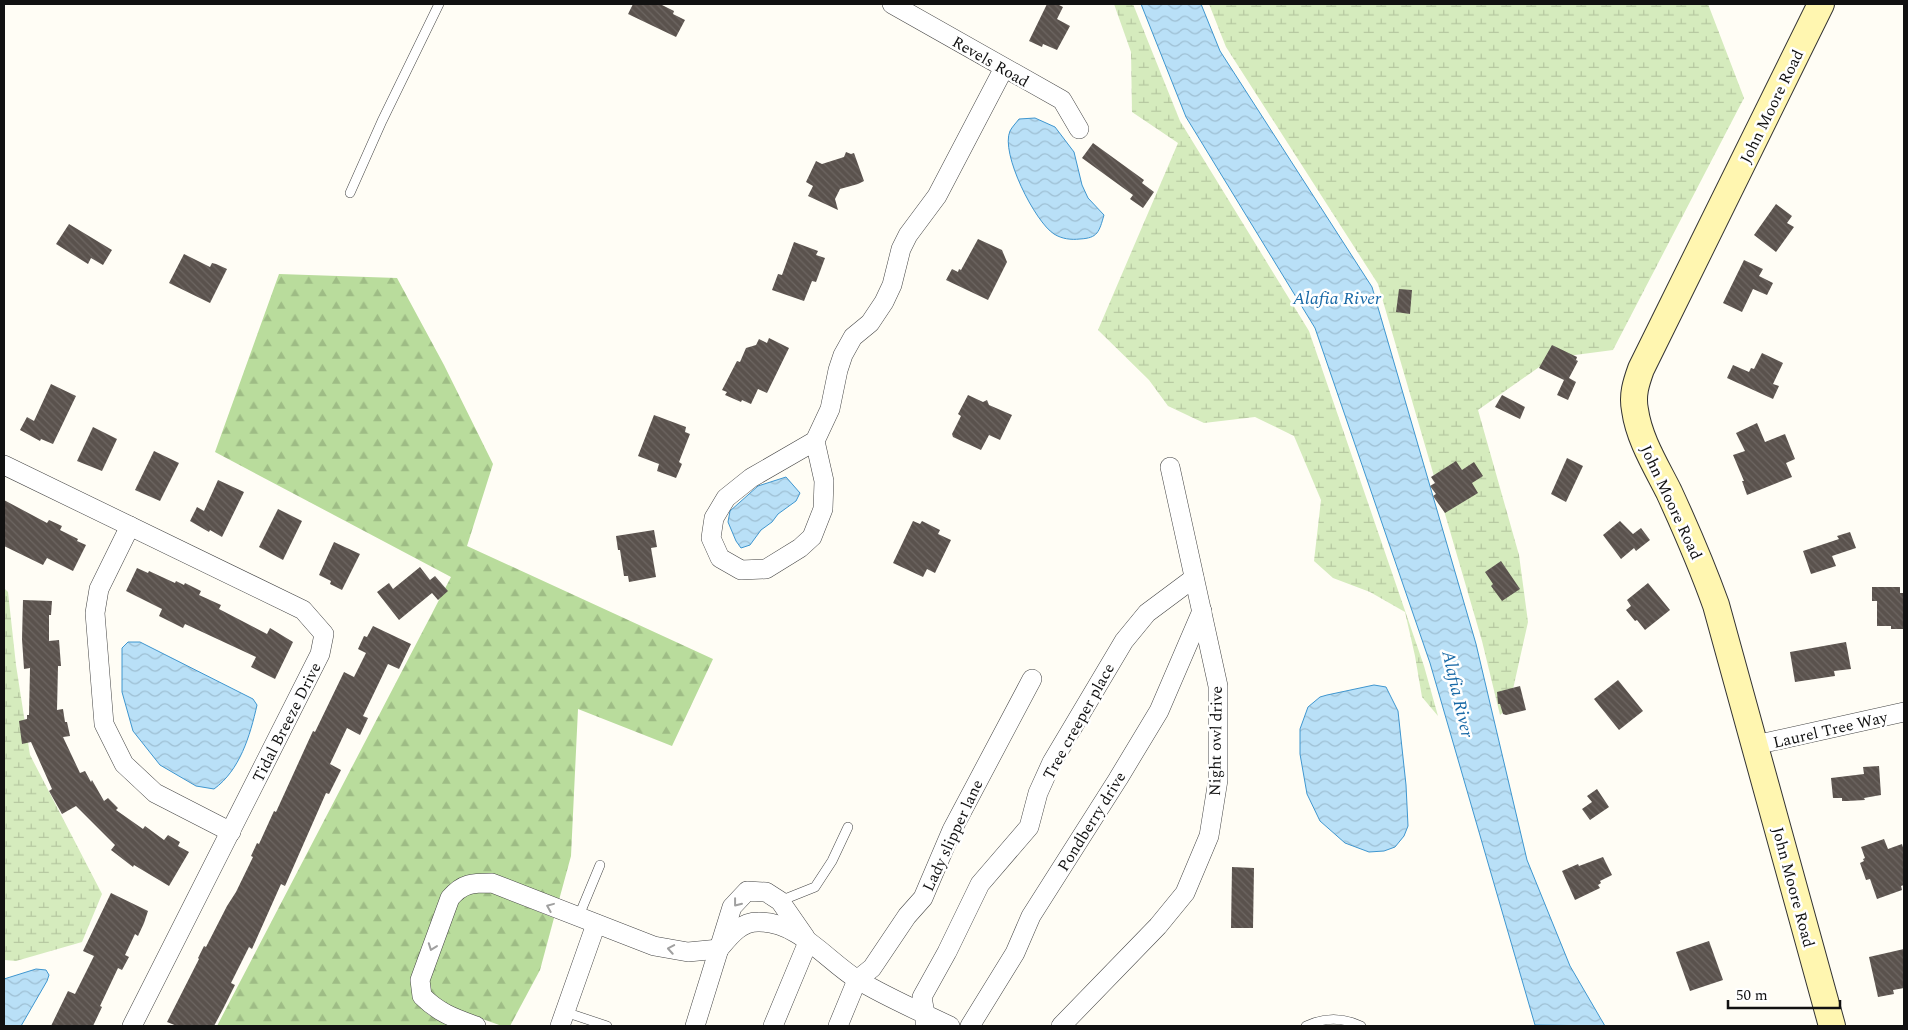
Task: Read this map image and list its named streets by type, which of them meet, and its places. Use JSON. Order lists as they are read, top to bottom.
{
  "streets": {
    "street": [
      "Revels Road",
      "John Moore Road",
      "Tree creeper place",
      "Tidal Breeze Drive",
      "Laurel Tree Way",
      "Night owl drive",
      "Pondberry drive",
      "Lady slipper lane"
    ]
  },
  "crossings": [
    ["John Moore Road", "Laurel Tree Way"],
    ["Tree creeper place", "Night owl drive"],
    ["Night owl drive", "Pondberry drive"]
  ],
  "water": ["Alafia River"],
  "scale_bar": "50 m"
}
